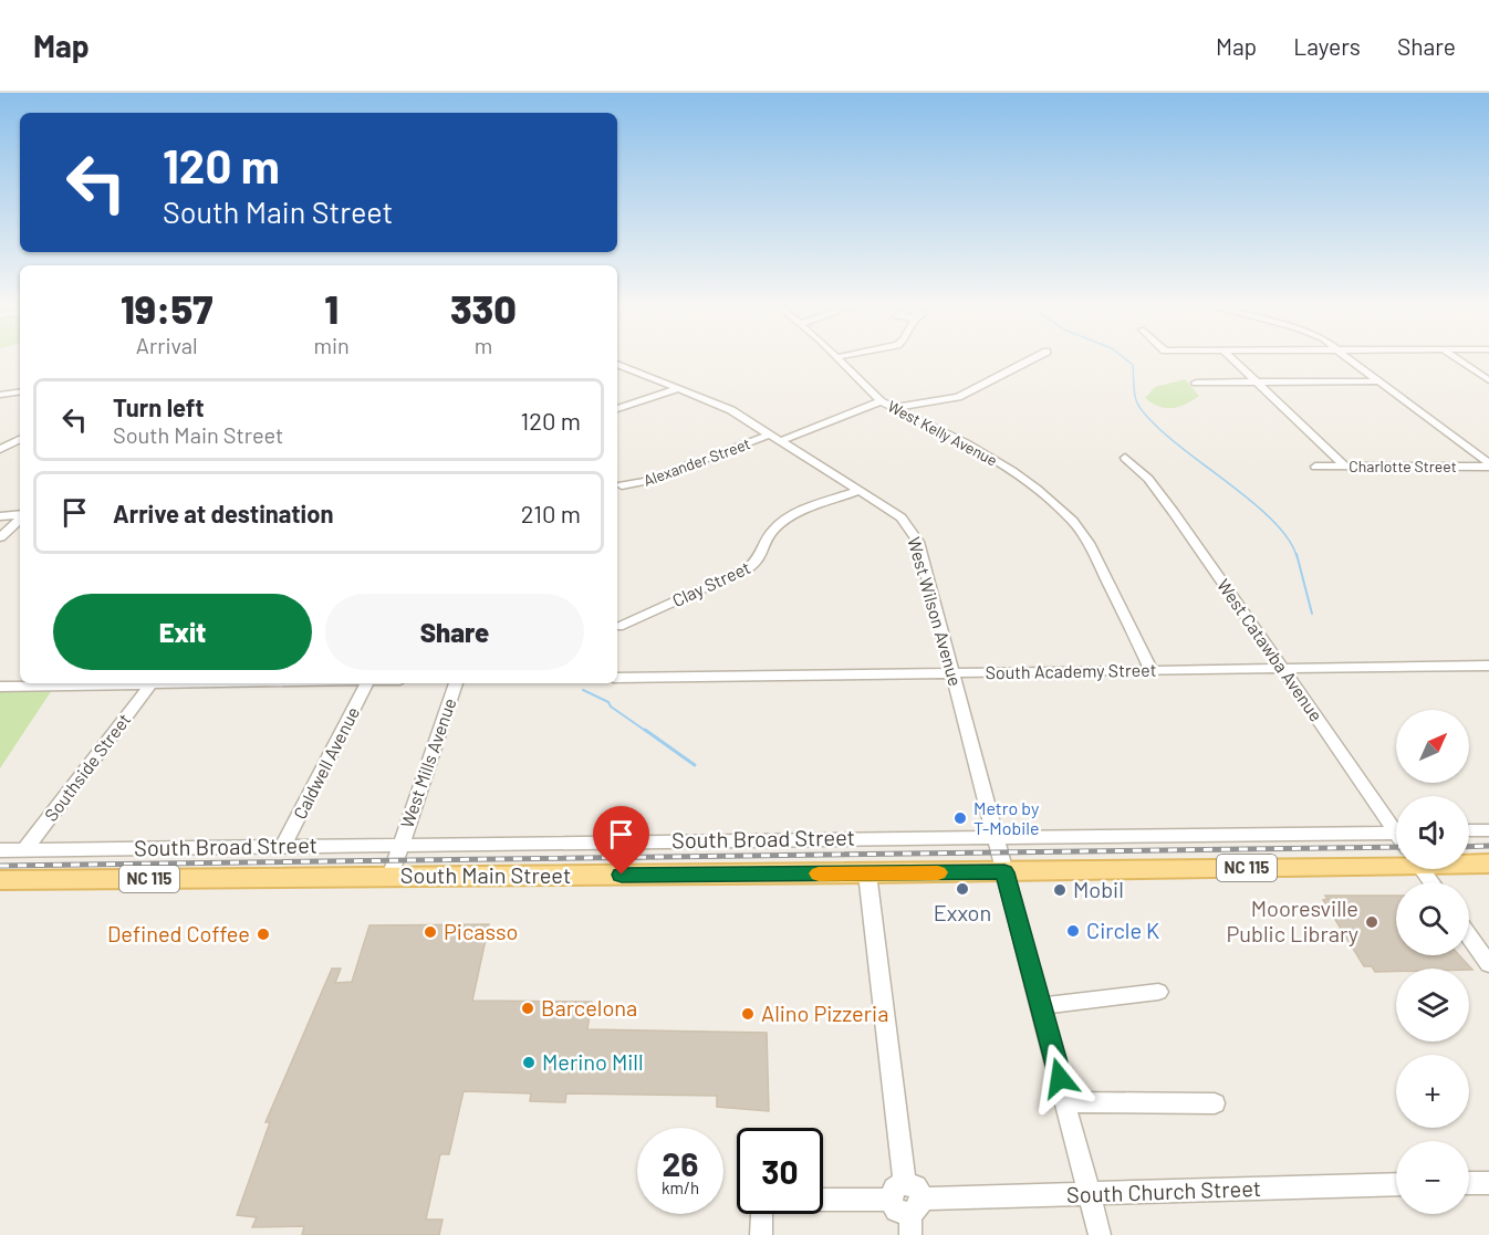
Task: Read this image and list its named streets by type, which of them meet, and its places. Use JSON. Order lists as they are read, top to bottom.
{
  "streets": {
    "main road": ["NC 115", "South Main Street"],
    "street": [
      "West Kelly Avenue",
      "Alexander Street",
      "Charlotte Street",
      "Clay Street",
      "West Wilson Avenue",
      "West Catawba Avenue",
      "South Academy Street",
      "Caldwell Avenue",
      "West Mills Avenue",
      "Southside Street",
      "South Broad Street",
      "South Church Street"
    ]
  },
  "crossings": [
    ["West Kelly Avenue", "Alexander Street"],
    ["West Kelly Avenue", "South Academy Street"],
    ["Alexander Street", "West Wilson Avenue"],
    ["Clay Street", "West Wilson Avenue"],
    ["West Wilson Avenue", "South Academy Street"],
    ["West Wilson Avenue", "South Broad Street"],
    ["West Wilson Avenue", "South Main Street"],
    ["West Wilson Avenue", "South Church Street"],
    ["West Catawba Avenue", "South Academy Street"],
    ["Caldwell Avenue", "South Broad Street"],
    ["West Mills Avenue", "South Broad Street"],
    ["West Mills Avenue", "South Main Street"],
    ["Southside Street", "South Broad Street"]
  ],
  "places": [
    "Metro by T-Mobile",
    "Exxon",
    "Mobil",
    "Mooresville Public Library",
    "Circle K",
    "Picasso",
    "Defined Coffee",
    "Barcelona",
    "Alino Pizzeria",
    "Merino Mill"
  ],
  "north": "top right",
  "page": {
    "header": "Map",
    "nav": ["Map", "Layers", "Share"],
    "turn": ["120 m", "South Main Street"],
    "eta": [
      "19:57",
      "Arrival",
      "1",
      "min",
      "330",
      "m"
    ],
    "list": [
      {
        "name": "Turn left",
        "note": "South Main Street",
        "value": "120 m"
      },
      {
        "name": "Arrive at destination",
        "value": "210 m"
      }
    ],
    "buttons": ["Exit", "Share"],
    "map_buttons": ["+", "−"],
    "speed": "26 km/h",
    "limit": "30"
  }
}
